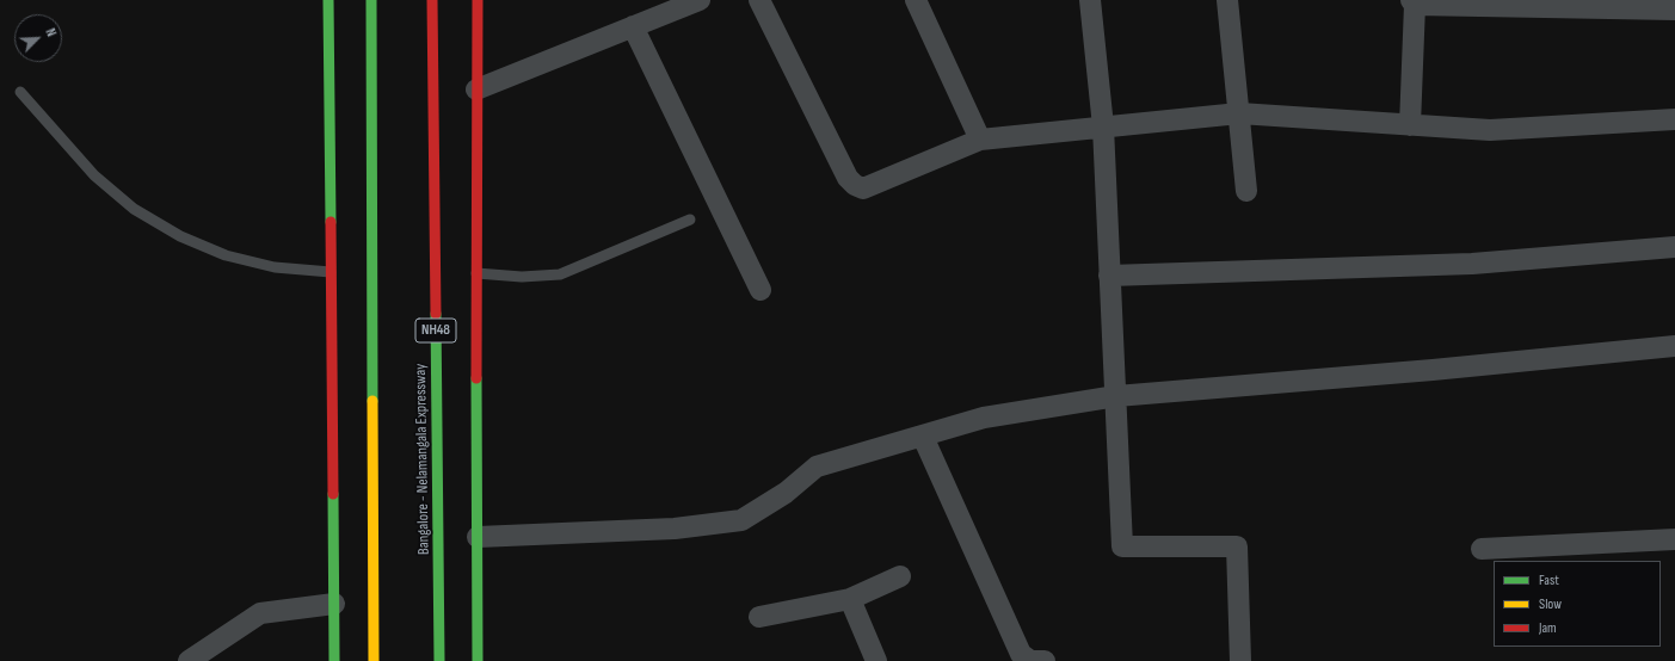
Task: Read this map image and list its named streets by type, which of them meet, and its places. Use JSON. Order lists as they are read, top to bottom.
{
  "streets": {
    "main road": ["NH48", "Bangalore - Nelamangala Expressway"]
  },
  "legend": ["Fast", "Slow", "Jam"],
  "north": "top right"
}
